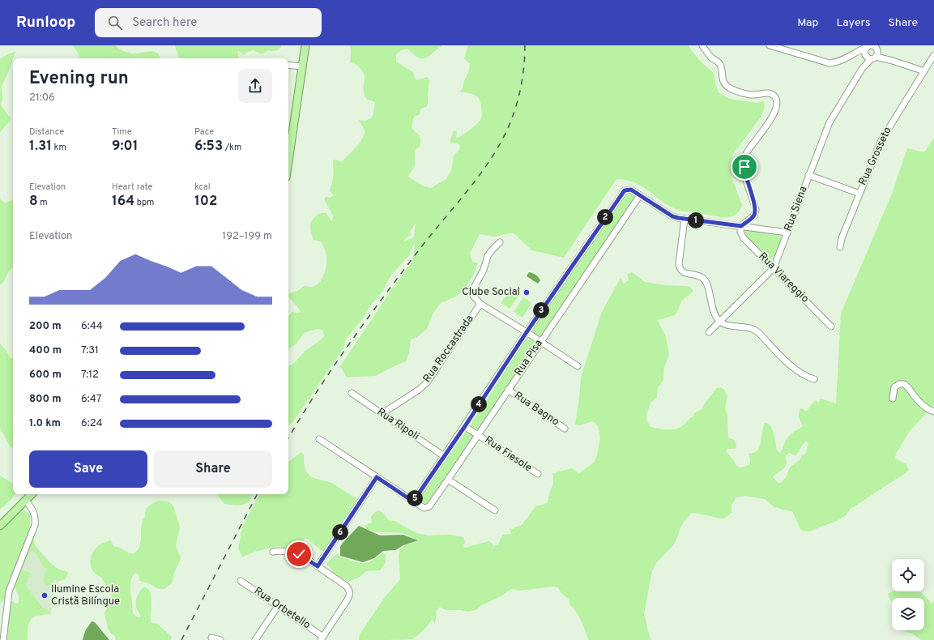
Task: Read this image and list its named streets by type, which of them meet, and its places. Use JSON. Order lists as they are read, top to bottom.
{
  "streets": {
    "street": [
      "Rua Grosseto",
      "Rua Siena",
      "Rua Viareggio",
      "Rua Roccastrada",
      "Rua Pisa",
      "Rua Bagno",
      "Rua Ripoli",
      "Rua Fiesole",
      "Rua Orbetello"
    ]
  },
  "crossings": [
    ["Rua Siena", "Rua Viareggio"],
    ["Rua Roccastrada", "Rua Ripoli"],
    ["Rua Pisa", "Rua Bagno"],
    ["Rua Pisa", "Rua Fiesole"]
  ],
  "places": ["Clube Social", "Ilumine Escola Cristã Bilíngue"],
  "page": {
    "header": "Runloop",
    "search": "Search here",
    "nav": ["Map", "Layers", "Share"],
    "heading": ["Evening run", "21:06"],
    "stats": [
      ["Distance", "1.31 km"],
      ["Time", "9:01"],
      ["Pace", "6:53 /km"],
      ["Elevation", "8 m"],
      ["Heart rate", "164 bpm"],
      ["kcal", "102"]
    ],
    "pins": [
      "2",
      "1",
      "3",
      "4",
      "5",
      "6"
    ],
    "chart": ["Elevation", "192–199 m"],
    "list": [
      {
        "name": "200 m",
        "note": "6:44"
      },
      {
        "name": "400 m",
        "note": "7:31"
      },
      {
        "name": "600 m",
        "note": "7:12"
      },
      {
        "name": "800 m",
        "note": "6:47"
      },
      {
        "name": "1.0 km",
        "note": "6:24"
      }
    ],
    "buttons": ["Save", "Share"]
  }
}
